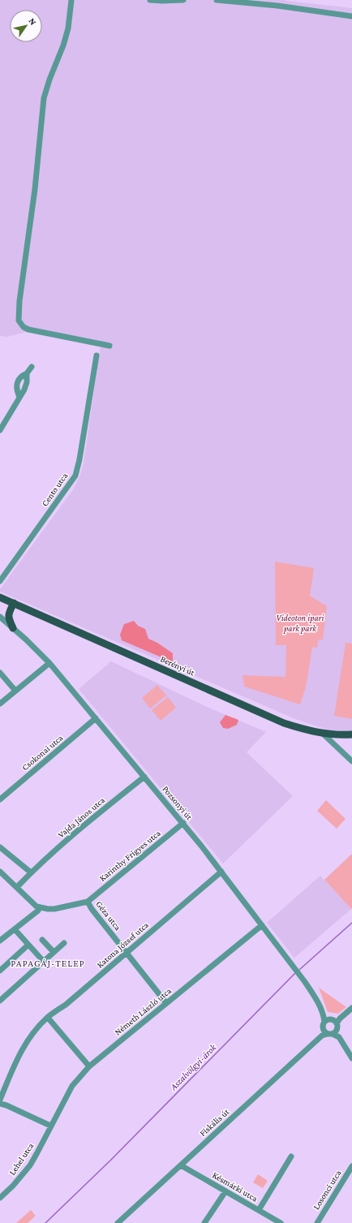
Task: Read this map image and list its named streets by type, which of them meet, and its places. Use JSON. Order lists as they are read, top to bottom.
{
  "streets": {
    "main road": ["Berényi út"],
    "street": [
      "Cento utca",
      "Csokonai utca",
      "Pozsonyi út",
      "Vajda János utca",
      "Karinthy Frigyes utca",
      "Géza utca",
      "Katona József utca",
      "Németh László utca",
      "Fiskális út",
      "Lehel utca",
      "Késmárki utca",
      "Losonci utca"
    ]
  },
  "crossings": [
    ["Csokonai utca", "Pozsonyi út"],
    ["Pozsonyi út", "Vajda János utca"],
    ["Pozsonyi út", "Karinthy Frigyes utca"],
    ["Pozsonyi út", "Katona József utca"],
    ["Pozsonyi út", "Németh László utca"],
    ["Pozsonyi út", "Fiskális út"],
    ["Karinthy Frigyes utca", "Géza utca"],
    ["Géza utca", "Katona József utca"],
    ["Géza utca", "Németh László utca"],
    ["Németh László utca", "Lehel utca"],
    ["Fiskális út", "Késmárki utca"]
  ],
  "districts": ["PAPAGÁJ-TELEP"],
  "water": ["Aszalvölgyi-árok"],
  "parks": ["Videoton ipari park park"],
  "north": "top right"
}
